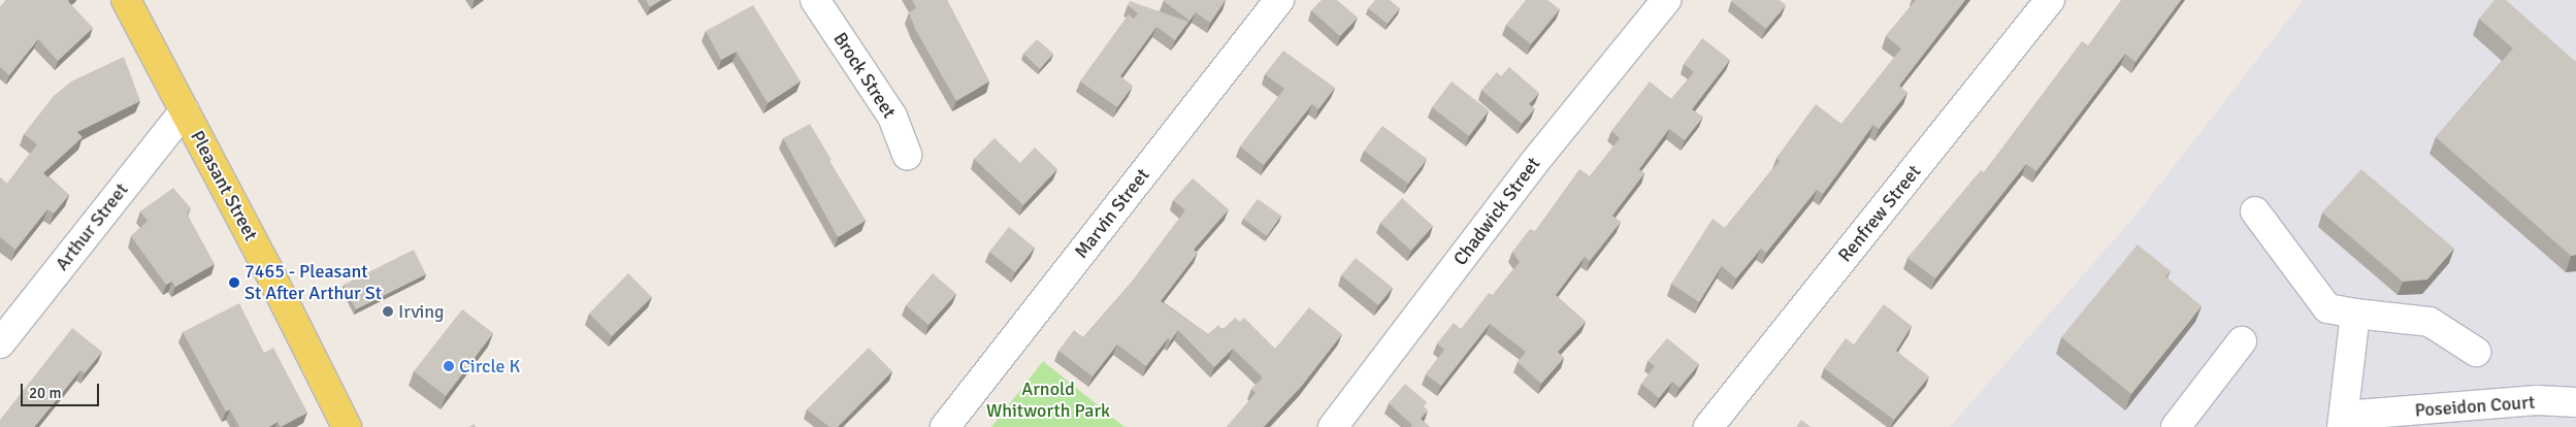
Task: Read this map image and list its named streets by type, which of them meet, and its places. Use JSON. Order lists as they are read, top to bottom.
{
  "streets": {
    "main road": ["Pleasant Street"],
    "street": [
      "Brock Street",
      "Chadwick Street",
      "Marvin Street",
      "Renfrew Street",
      "Arthur Street",
      "Poseidon Court"
    ]
  },
  "crossings": [
    ["Pleasant Street", "Arthur Street"]
  ],
  "parks": ["Arnold Whitworth Park"],
  "places": ["7465 - Pleasant St After Arthur St", "Irving", "Circle K"],
  "scale_bar": "20 m"
}
